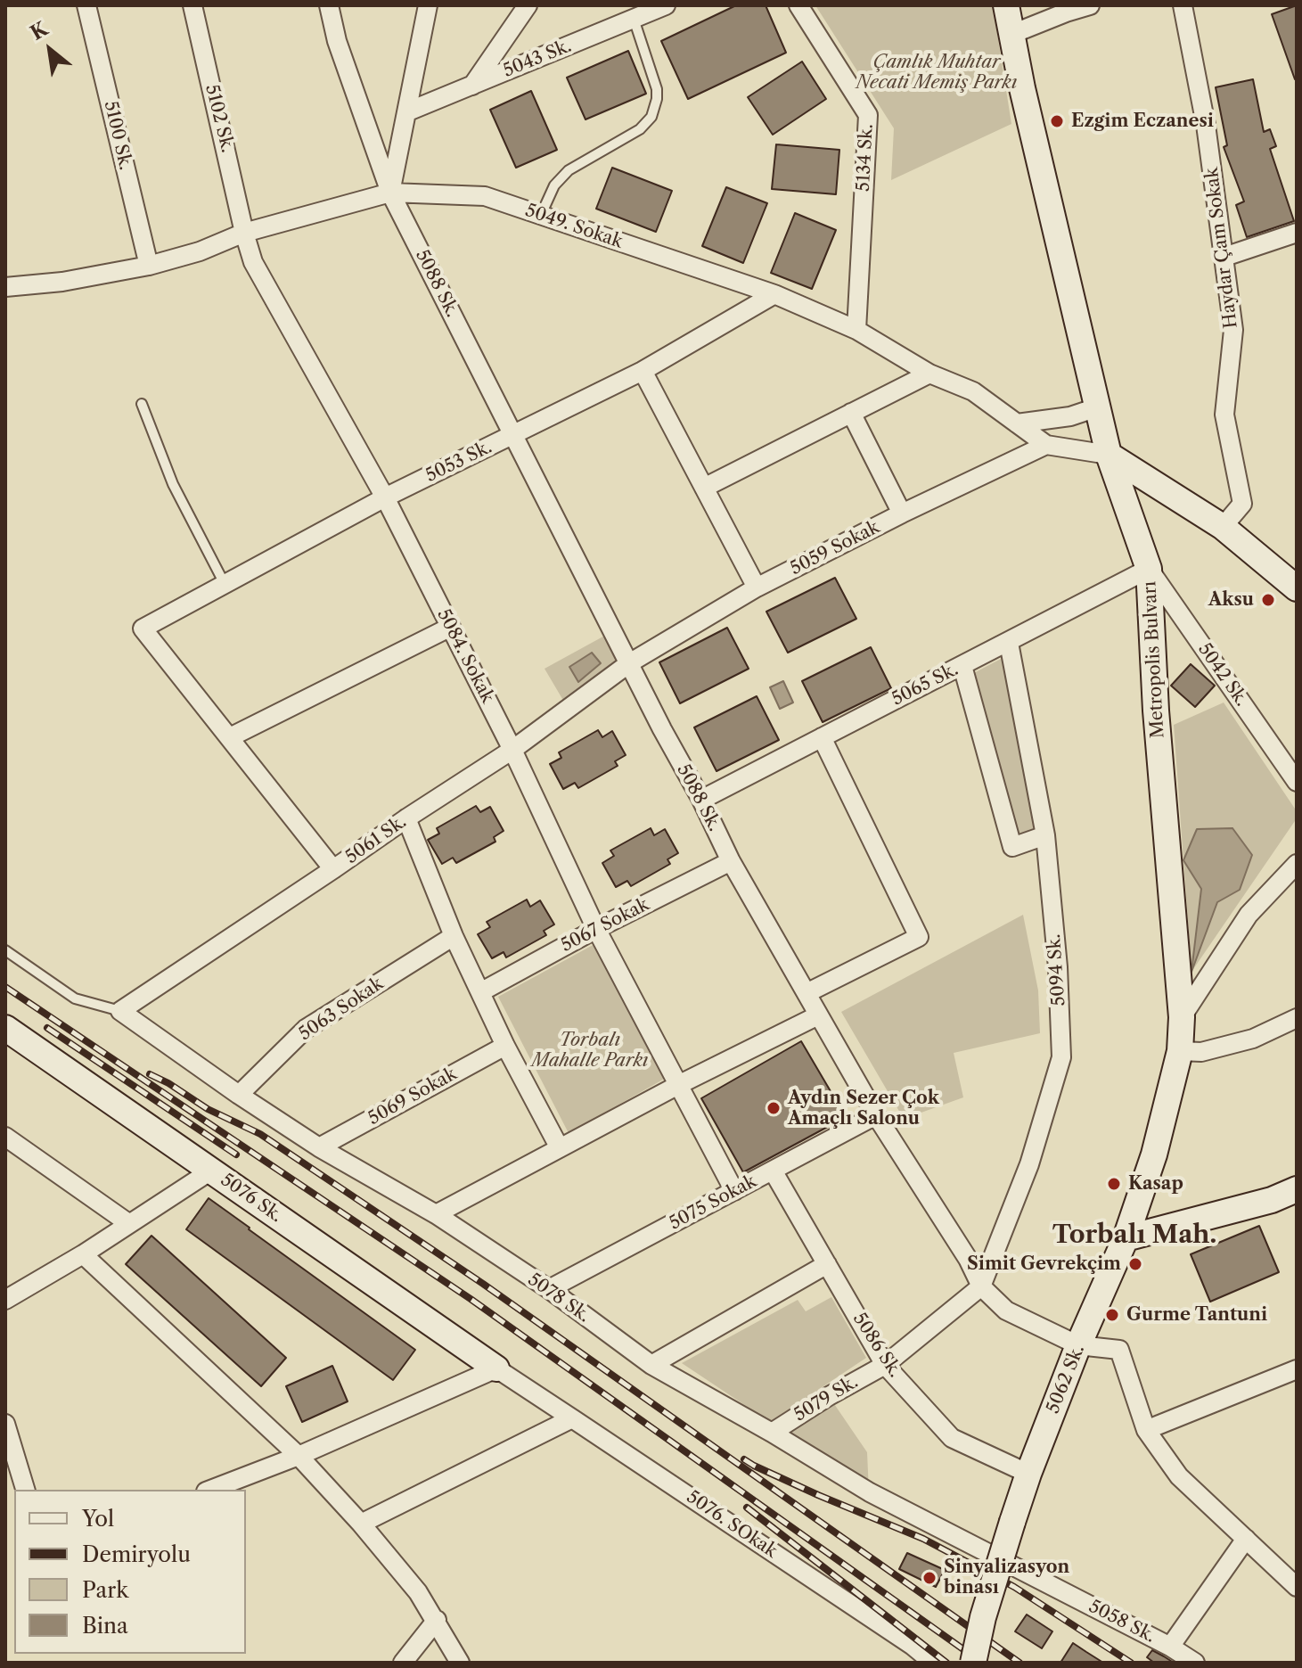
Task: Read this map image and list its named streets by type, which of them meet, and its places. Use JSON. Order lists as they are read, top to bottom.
{
  "streets": {
    "main road": ["Metropolis Bulvarı", "5076 Sk.", "5062 Sk."],
    "street": [
      "5043 Sk.",
      "5102 Sk.",
      "5100 Sk.",
      "5134 Sk.",
      "5049. Sokak",
      "Haydar Çam Sokak",
      "5088 Sk.",
      "5053 Sk.",
      "5059 Sokak",
      "5084. Sokak",
      "5042 Sk.",
      "5065 Sk.",
      "5061 Sk.",
      "5067 Sokak",
      "5094 Sk.",
      "5063 Sokak",
      "5069 Sokak",
      "5075 Sokak",
      "5078 Sk.",
      "5086 Sk.",
      "5079 Sk.",
      "5076. SOkak",
      "5058 Sk."
    ]
  },
  "crossings": [
    ["5102 Sk.", "5049. Sokak"],
    ["5102 Sk.", "5084. Sokak"],
    ["5100 Sk.", "5049. Sokak"],
    ["5134 Sk.", "5049. Sokak"],
    ["5049. Sokak", "5088 Sk."],
    ["5049. Sokak", "5053 Sk."],
    ["5049. Sokak", "5059 Sokak"],
    ["5049. Sokak", "5084. Sokak"],
    ["5049. Sokak", "Metropolis Bulvarı"],
    ["5088 Sk.", "5053 Sk."],
    ["5088 Sk.", "5059 Sokak"],
    ["5088 Sk.", "5065 Sk."],
    ["5088 Sk.", "5061 Sk."],
    ["5088 Sk.", "5067 Sokak"],
    ["5088 Sk.", "5094 Sk."],
    ["5088 Sk.", "5075 Sokak"],
    ["5088 Sk.", "5062 Sk."],
    ["5088 Sk.", "5079 Sk."],
    ["5053 Sk.", "5084. Sokak"],
    ["5059 Sokak", "5061 Sk."],
    ["5084. Sokak", "5061 Sk."],
    ["5084. Sokak", "5067 Sokak"],
    ["5084. Sokak", "5075 Sokak"],
    ["Metropolis Bulvarı", "5042 Sk."],
    ["Metropolis Bulvarı", "5065 Sk."],
    ["Metropolis Bulvarı", "5062 Sk."],
    ["5042 Sk.", "5065 Sk."],
    ["5065 Sk.", "5094 Sk."],
    ["5061 Sk.", "5078 Sk."],
    ["5094 Sk.", "5079 Sk."],
    ["5063 Sokak", "5078 Sk."],
    ["5069 Sokak", "5078 Sk."],
    ["5076 Sk.", "5076. SOkak"],
    ["5075 Sokak", "5078 Sk."],
    ["5075 Sokak", "5086 Sk."],
    ["5078 Sk.", "5079 Sk."],
    ["5078 Sk.", "5058 Sk."],
    ["5086 Sk.", "5062 Sk."],
    ["5086 Sk.", "5079 Sk."]
  ],
  "districts": ["Torbalı Mah."],
  "parks": ["Çamlık Muhtar Necati Memiş Parkı", "Torbalı Mahalle Parkı"],
  "places": [
    "Ezgim Eczanesi",
    "Aksu",
    "Aydın Sezer Çok Amaçlı Salonu",
    "Kasap",
    "Simit Gevrekçim",
    "Gurme Tantuni",
    "Sinyalizasyon binası"
  ],
  "legend": [
    "Yol",
    "Demiryolu",
    "Park",
    "Bina"
  ],
  "north": "top left"
}
